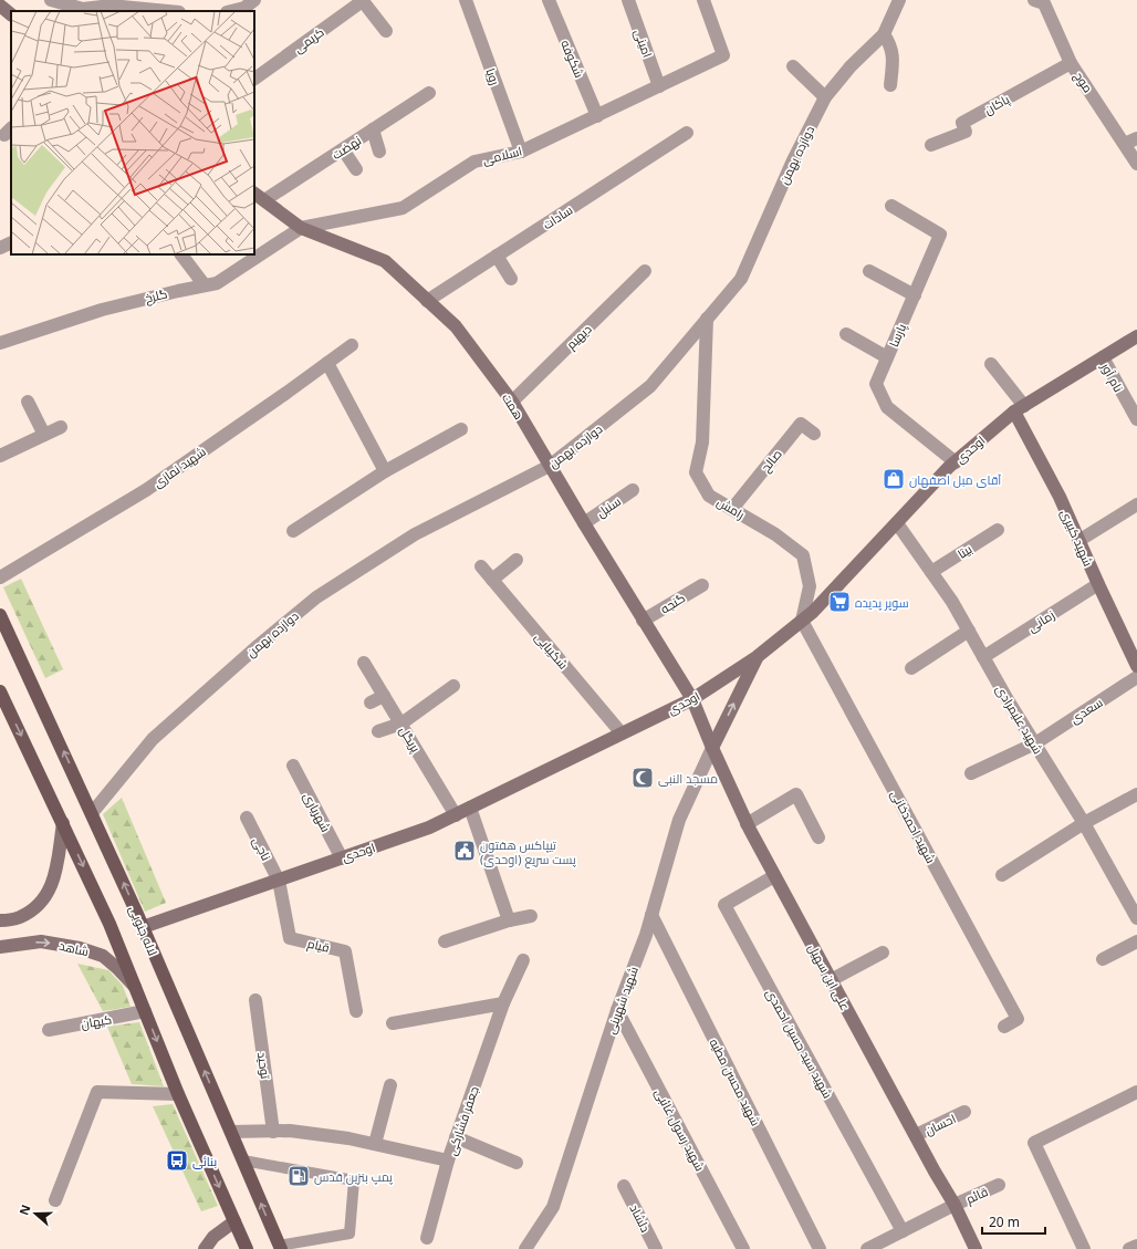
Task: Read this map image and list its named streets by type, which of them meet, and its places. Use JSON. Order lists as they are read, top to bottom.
{
  "streets": {
    "main road": ["لاله جنوبی"],
    "street": [
      "کریمی",
      "امینی",
      "شکوفه",
      "رویا",
      "موج",
      "پاکان",
      "نهضت",
      "اسلامی",
      "دوازده بهمن",
      "سادات",
      "گلرخ",
      "پارسا",
      "دیهیم",
      "نام آور",
      "همت",
      "اوحدی",
      "صالح",
      "شهید نمازی",
      "سنبل",
      "رامش",
      "شهید کبیری",
      "بیتا",
      "گنجه",
      "زمانی",
      "شکیبایی",
      "سعدی",
      "شهید علیمرادی",
      "پریگل",
      "شهریاری",
      "شهید احمدخانی",
      "ناجی",
      "قیام",
      "شاهد",
      "علی ابن سهیل",
      "شهید شهرینی",
      "کیهان",
      "شهید سید حسین احمدی",
      "توحید",
      "شهید محسن مطیه",
      "جعفر فشارکی",
      "احسان",
      "شهید رسول غائبی",
      "قائم",
      "دلشاد"
    ]
  },
  "crossings": [
    ["امینی", "اسلامی"],
    ["شکوفه", "اسلامی"],
    ["رویا", "اسلامی"],
    ["موج", "پاکان"],
    ["نهضت", "همت"],
    ["اسلامی", "گلرخ"],
    ["اسلامی", "همت"],
    ["دوازده بهمن", "همت"],
    ["دوازده بهمن", "رامش"],
    ["دوازده بهمن", "لاله جنوبی"],
    ["سادات", "همت"],
    ["گلرخ", "همت"],
    ["پارسا", "اوحدی"],
    ["دیهیم", "همت"],
    ["نام آور", "اوحدی"],
    ["همت", "اوحدی"],
    ["همت", "سنبل"],
    ["همت", "گنجه"],
    ["همت", "علی ابن سهیل"],
    ["اوحدی", "رامش"],
    ["اوحدی", "شهید کبیری"],
    ["اوحدی", "شکیبایی"],
    ["اوحدی", "شهید علیمرادی"],
    ["اوحدی", "پریگل"],
    ["اوحدی", "شهریاری"],
    ["اوحدی", "شهید احمدخانی"],
    ["اوحدی", "ناجی"],
    ["اوحدی", "لاله جنوبی"],
    ["اوحدی", "قیام"],
    ["اوحدی", "علی ابن سهیل"],
    ["صالح", "رامش"],
    ["رامش", "شهید احمدخانی"],
    ["شهید کبیری", "زمانی"],
    ["بیتا", "شهید علیمرادی"],
    ["زمانی", "شهید علیمرادی"],
    ["سعدی", "شهید علیمرادی"],
    ["ناجی", "قیام"],
    ["لاله جنوبی", "جعفر فشارکی"],
    ["علی ابن سهیل", "شهید شهرینی"],
    ["علی ابن سهیل", "شهید سید حسین احمدی"],
    ["علی ابن سهیل", "احسان"],
    ["علی ابن سهیل", "قائم"],
    ["شهید شهرینی", "شهید محسن مطیه"],
    ["شهید شهرینی", "شهید رسول غائبی"],
    ["شهید سید حسین احمدی", "قائم"],
    ["توحید", "جعفر فشارکی"]
  ],
  "one_way": ["شاهد"],
  "places": {
    "shop": ["آقای مبل اصفهان"],
    "supermarket": ["سوپر پدیده"],
    "mosque": ["مسجد النبی"],
    "public building": ["تیپاکس هفتون (اوحدی) پست سریع"],
    "bus stop": ["بنائی"],
    "fuel station": ["پمپ بنزین قدس"]
  },
  "scale_bar": "20 m",
  "north": "left"
}
